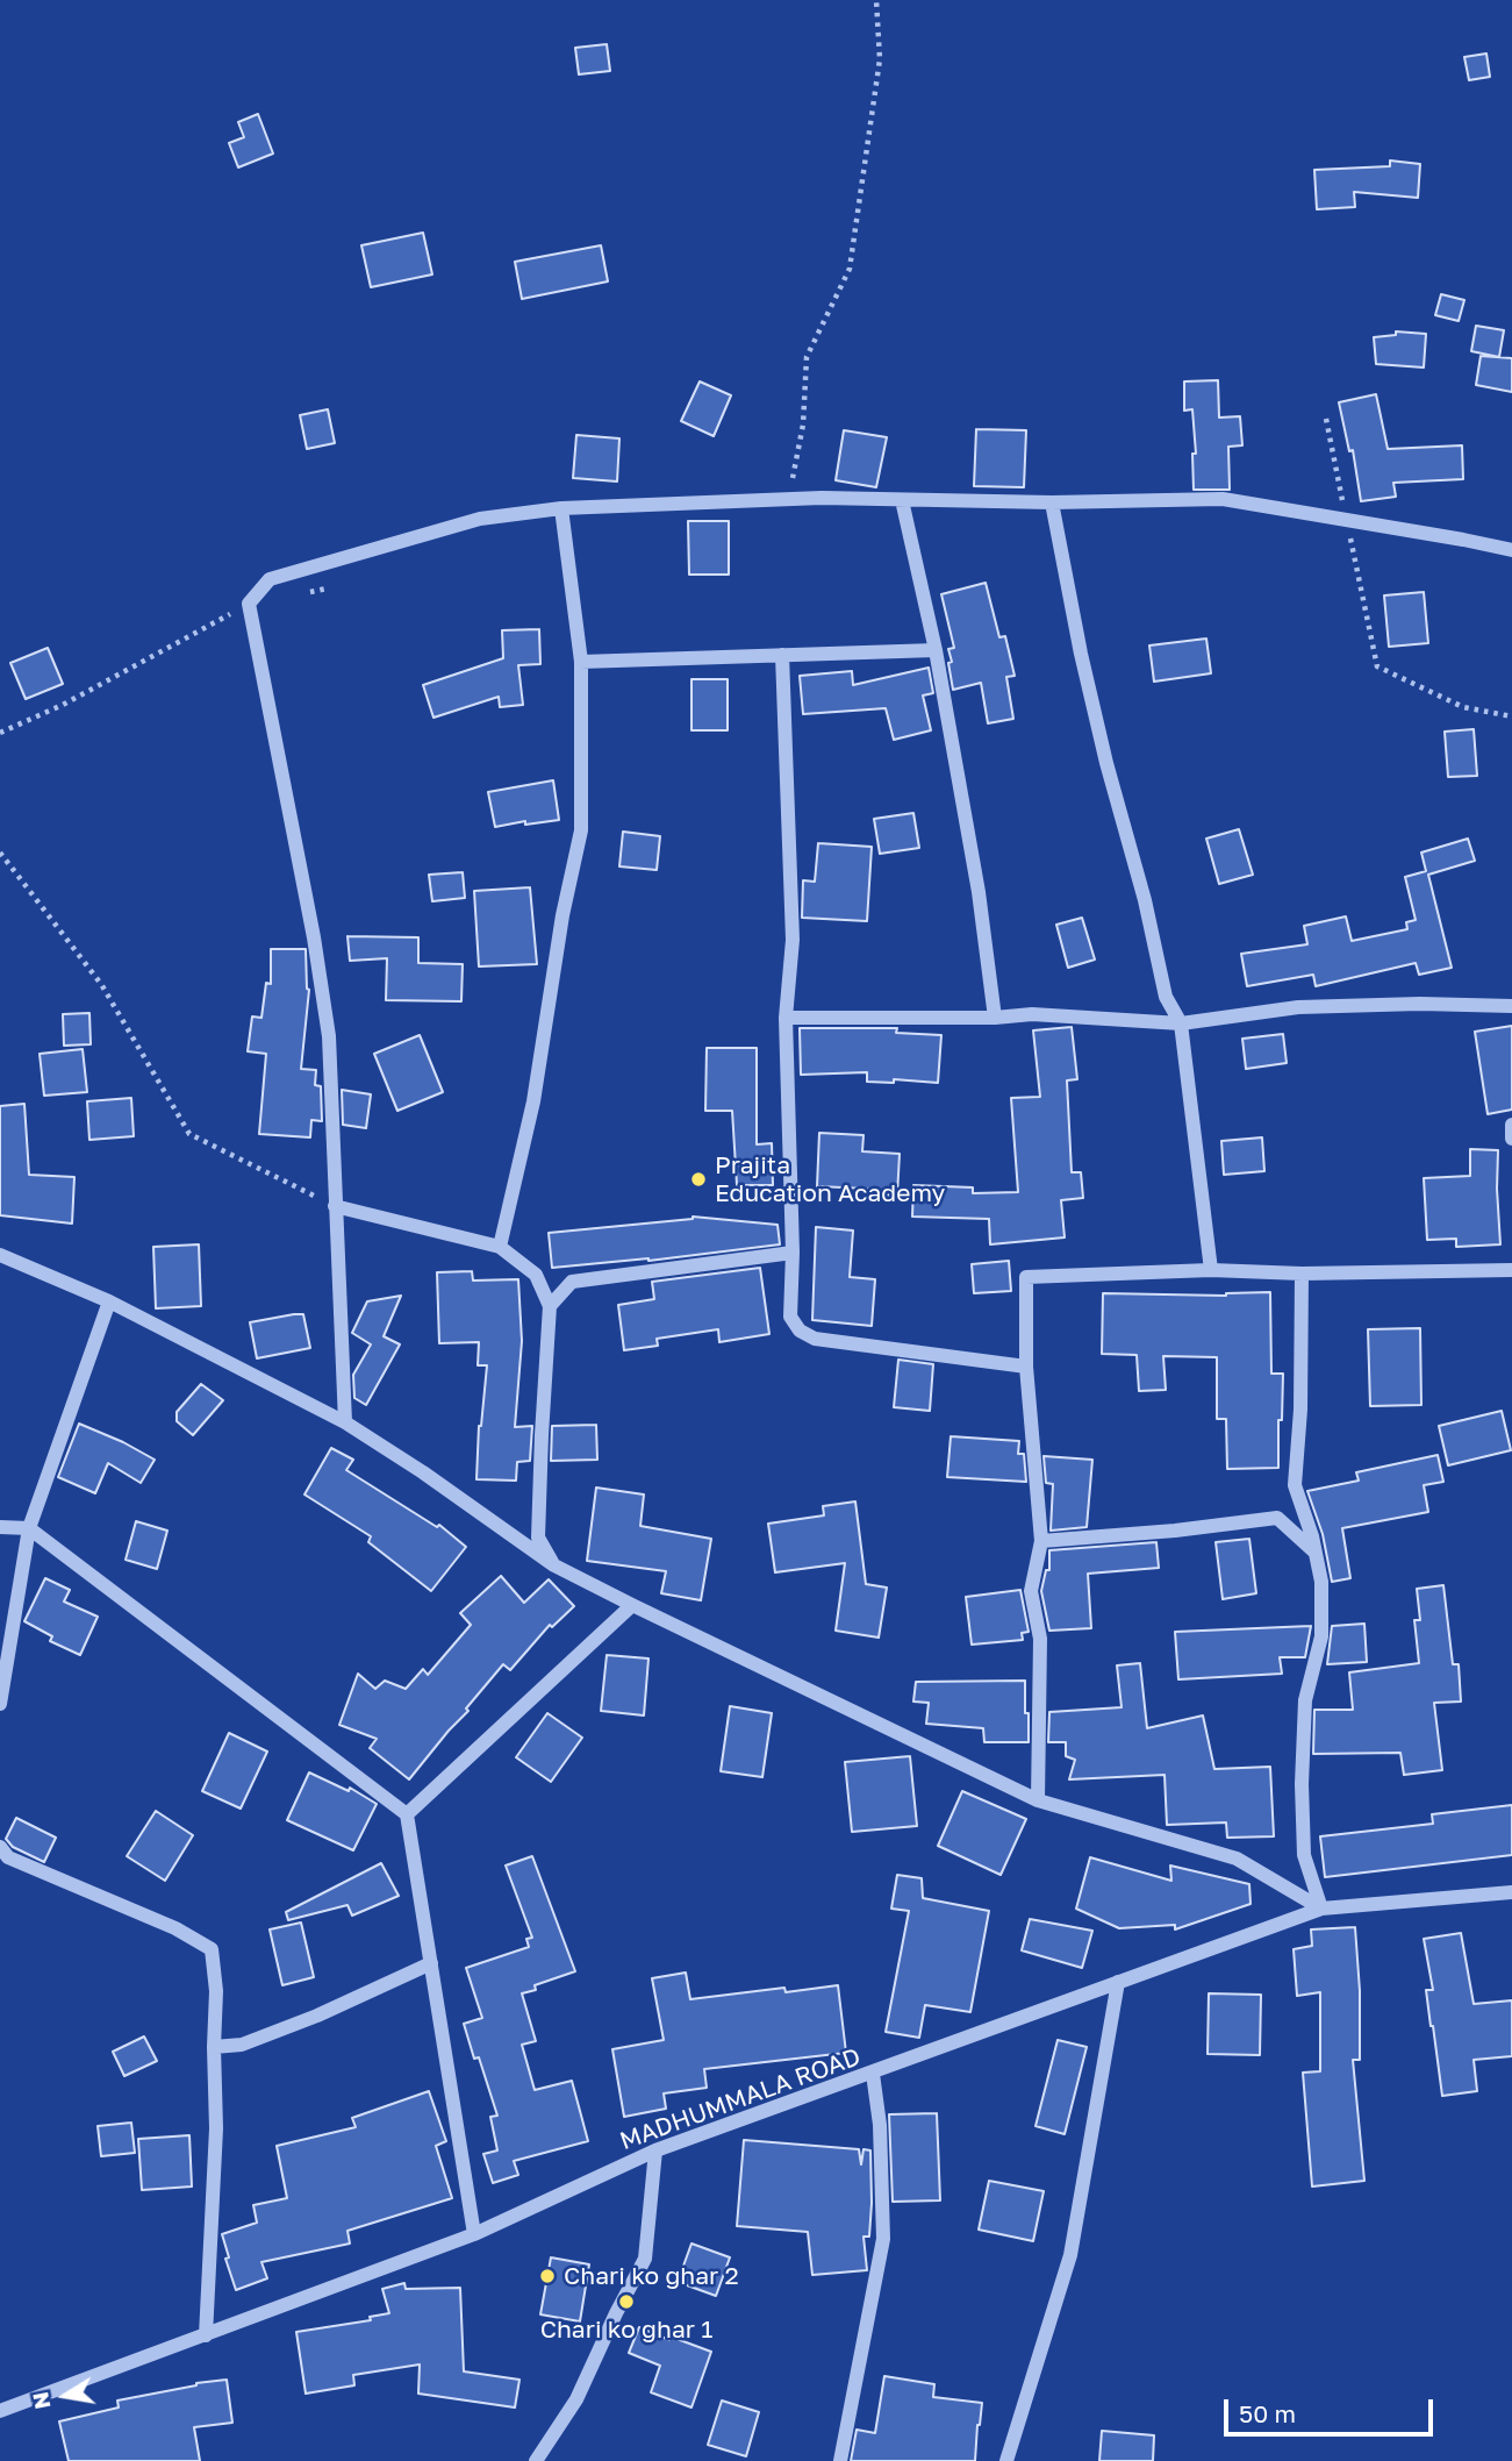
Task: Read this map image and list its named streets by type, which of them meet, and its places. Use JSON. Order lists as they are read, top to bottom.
{
  "streets": {
    "street": ["MADHUMMALA ROAD"]
  },
  "places": ["Prajita Education Academy", "Chari ko ghar 2", "Chari ko ghar 1"],
  "scale_bar": "50 m",
  "north": "left"
}
